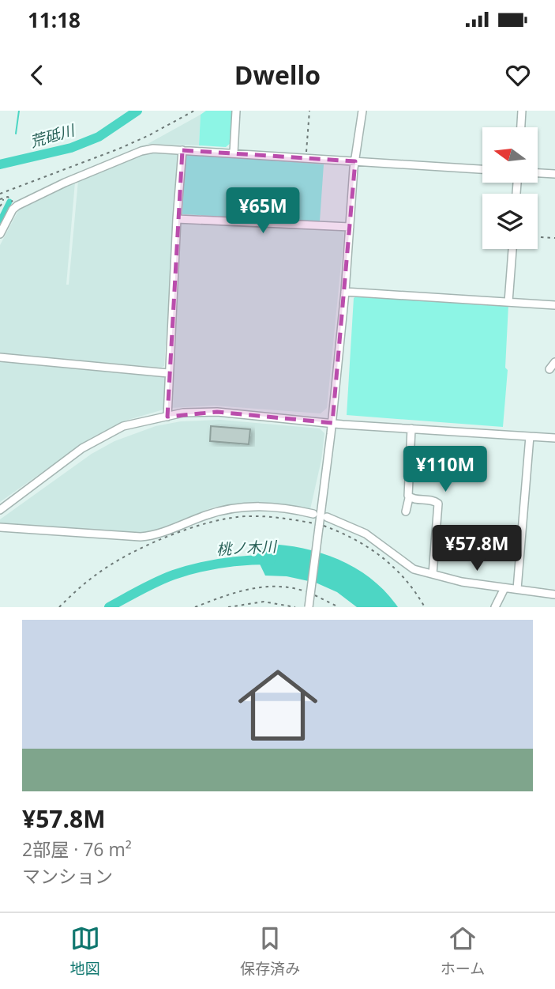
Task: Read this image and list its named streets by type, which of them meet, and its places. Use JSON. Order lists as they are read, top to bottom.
{
  "water": ["荒砥川", "桃ノ木川"],
  "north": "left",
  "page": {
    "status": "11:18",
    "header": "Dwello",
    "price": ["¥65M", "¥110M", "¥57.8M"],
    "list": [
      {
        "name": "¥57.8M",
        "note": "2部屋 · 76 m² · マンション"
      }
    ],
    "tabs": ["地図", "保存済み", "ホーム"]
  }
}
